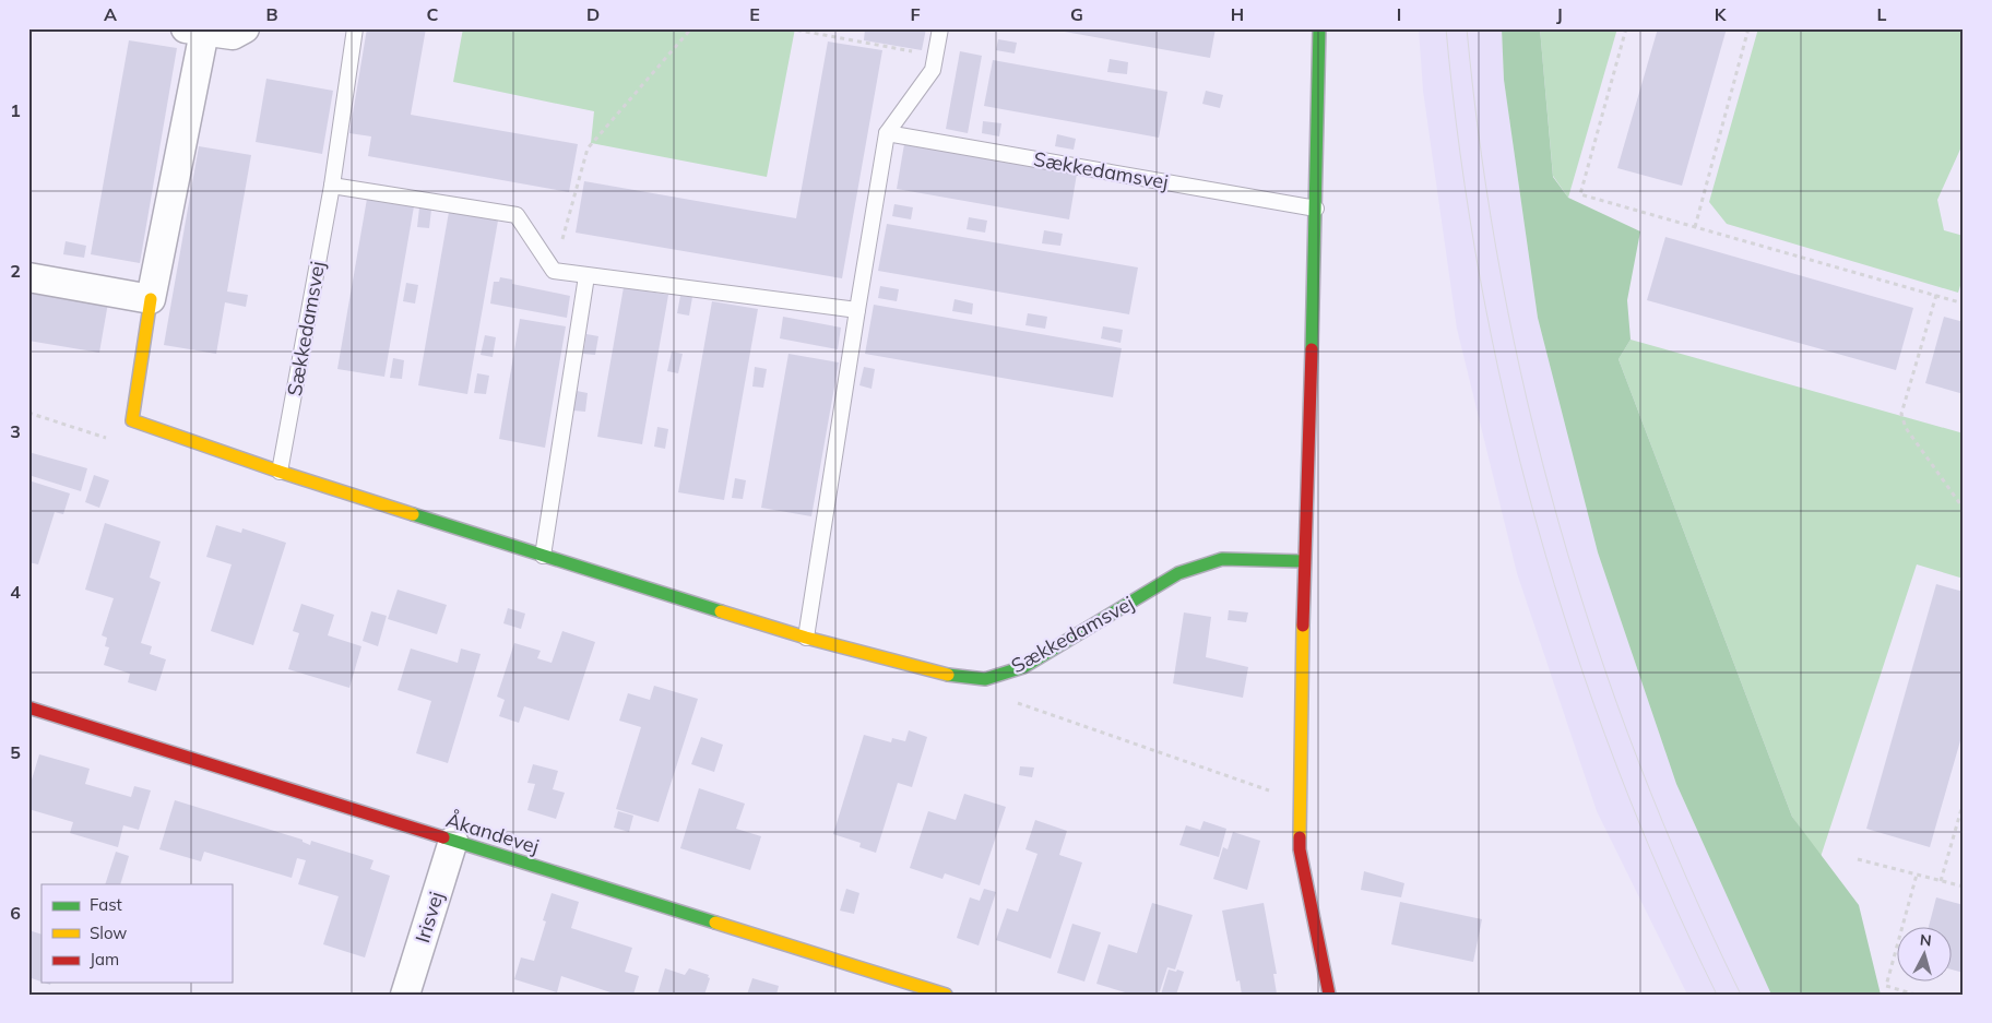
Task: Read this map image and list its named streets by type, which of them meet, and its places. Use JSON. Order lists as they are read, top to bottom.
{
  "streets": {
    "street": ["Sækkedamsvej", "Åkandevej", "Irisvej"]
  },
  "crossings": [
    ["Åkandevej", "Irisvej"]
  ],
  "legend": ["Fast", "Slow", "Jam"],
  "north": "top",
  "grid": {
    "columns": [
      "A",
      "B",
      "C",
      "D",
      "E",
      "F",
      "G",
      "H",
      "I",
      "J",
      "K",
      "L"
    ],
    "rows": [
      "1",
      "2",
      "3",
      "4",
      "5",
      "6"
    ]
  }
}
